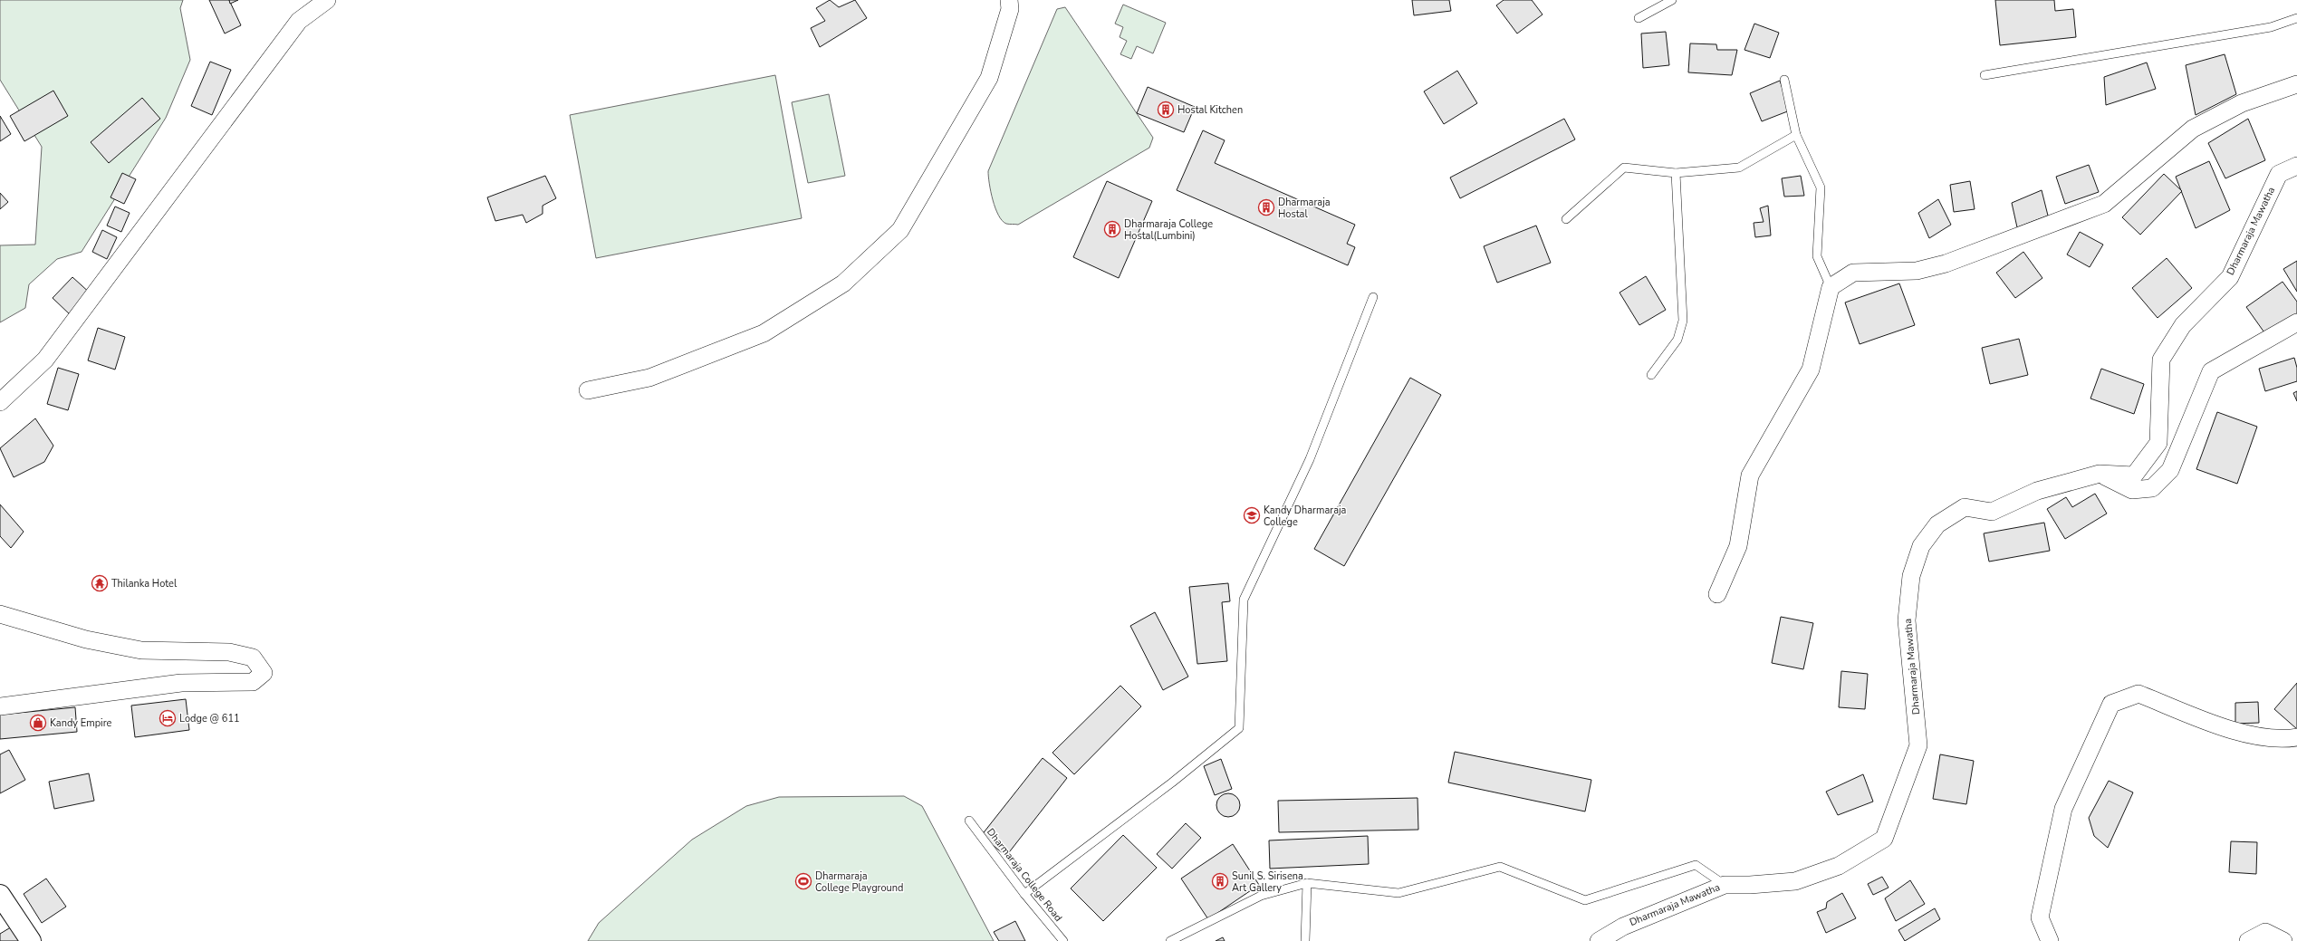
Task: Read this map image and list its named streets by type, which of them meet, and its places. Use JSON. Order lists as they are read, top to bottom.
{
  "streets": {
    "street": ["Dharmaraja Mawatha"],
    "lane": ["Dharmaraja College Road"]
  },
  "places": {
    "building": [
      "Hostal Kitchen",
      "Dharmaraja Hostal",
      "Dharmaraja College Hostal(Lumbini)",
      "Sunil S. Sirisena Art Gallery"
    ],
    "school or university": ["Kandy Dharmaraja College"],
    "temple": ["Thilanka Hotel"],
    "hotel": ["Lodge @ 611"],
    "shop": ["Kandy Empire"],
    "sports": ["Dharmaraja College Playground"]
  }
}
